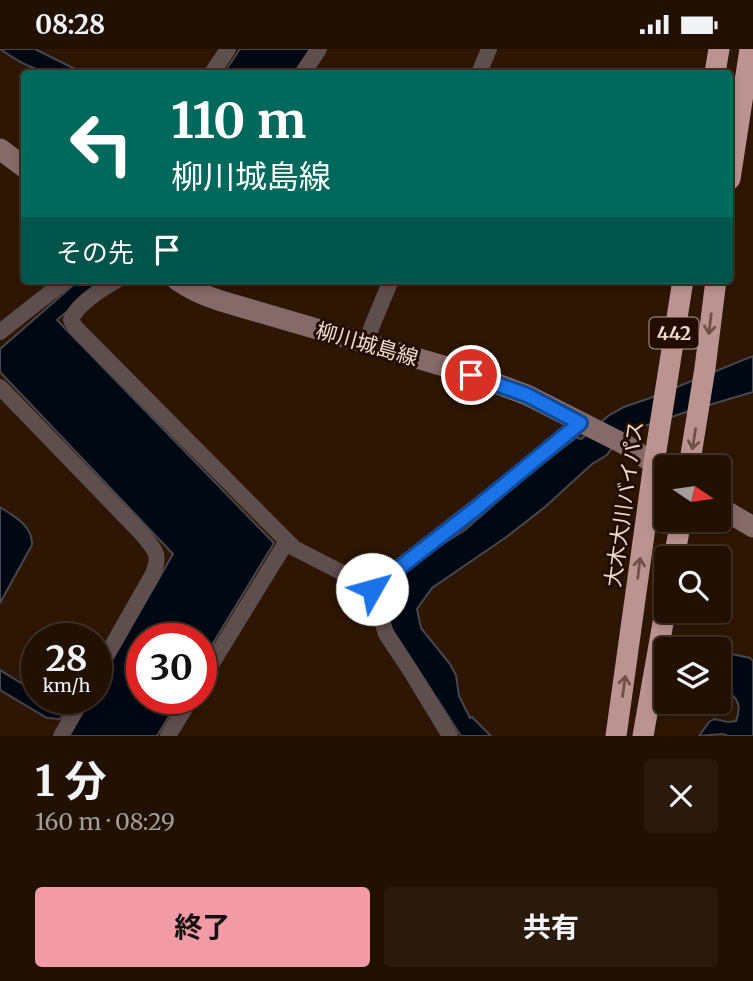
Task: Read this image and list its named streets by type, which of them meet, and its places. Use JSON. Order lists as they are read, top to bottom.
{
  "streets": {
    "highway": ["442", "大木大川バイパス"],
    "main road": ["柳川城島線"]
  },
  "north": "right",
  "page": {
    "status": "08:28",
    "turn": ["110 m", "柳川城島線"],
    "then": "その先",
    "speed": "28 km/h",
    "limit": "30",
    "heading": ["1 分", "160 m · 08:29"],
    "buttons": ["終了", "共有"]
  }
}
